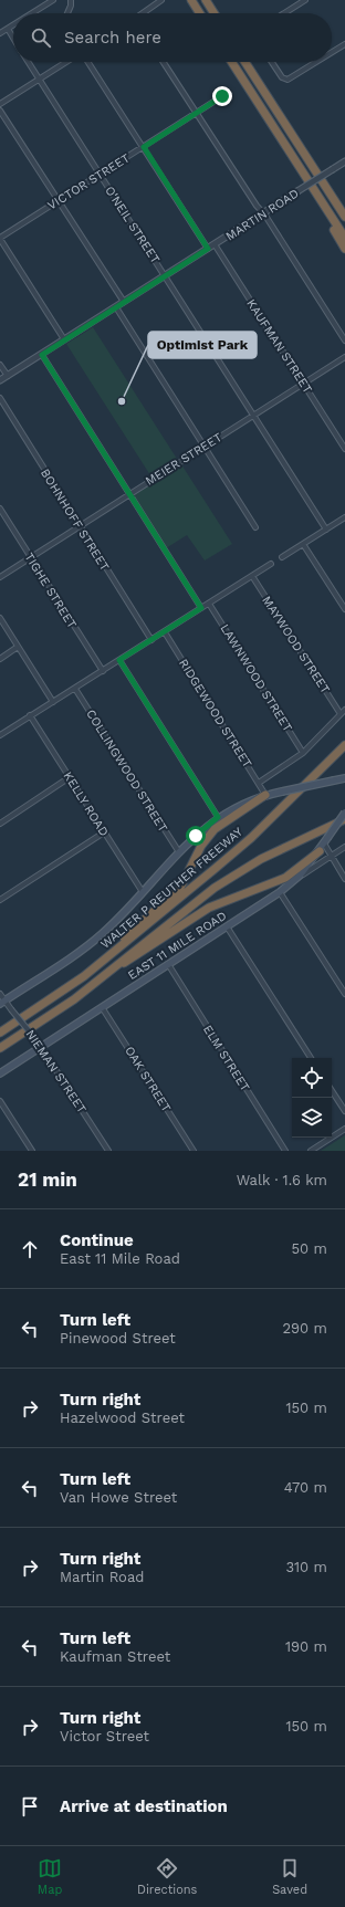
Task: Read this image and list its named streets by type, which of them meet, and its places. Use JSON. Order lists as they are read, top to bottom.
{
  "streets": {
    "highway": ["WALTER P REUTHER FREEWAY"],
    "main road": ["EAST 11 MILE ROAD"],
    "street": [
      "VICTOR STREET",
      "MARTIN ROAD",
      "O'NEIL STREET",
      "KAUFMAN STREET",
      "MEIER STREET",
      "BOHNHOFF STREET",
      "TIGHE STREET",
      "MAYWOOD STREET",
      "LAWNWOOD STREET",
      "RIDGEWOOD STREET",
      "COLLINGWOOD STREET",
      "KELLY ROAD",
      "ELM STREET",
      "NIEMAN STREET",
      "OAK STREET"
    ]
  },
  "crossings": [
    ["VICTOR STREET", "O'NEIL STREET"],
    ["MARTIN ROAD", "O'NEIL STREET"],
    ["MARTIN ROAD", "KAUFMAN STREET"],
    ["O'NEIL STREET", "MEIER STREET"],
    ["KAUFMAN STREET", "MEIER STREET"],
    ["MEIER STREET", "BOHNHOFF STREET"],
    ["MEIER STREET", "TIGHE STREET"],
    ["EAST 11 MILE ROAD", "ELM STREET"],
    ["EAST 11 MILE ROAD", "NIEMAN STREET"],
    ["EAST 11 MILE ROAD", "OAK STREET"]
  ],
  "places": ["Optimist Park"],
  "page": {
    "search": "Search here",
    "heading": ["21 min", "Walk · 1.6 km"],
    "list": [
      ["Continue", "East 11 Mile Road", "50 m"],
      ["Turn left", "Pinewood Street", "290 m"],
      ["Turn right", "Hazelwood Street", "150 m"],
      ["Turn left", "Van Howe Street", "470 m"],
      ["Turn right", "Martin Road", "310 m"],
      ["Turn left", "Kaufman Street", "190 m"],
      ["Turn right", "Victor Street", "150 m"],
      "Arrive at destination"
    ],
    "nav": ["Map", "Directions", "Saved"]
  }
}
